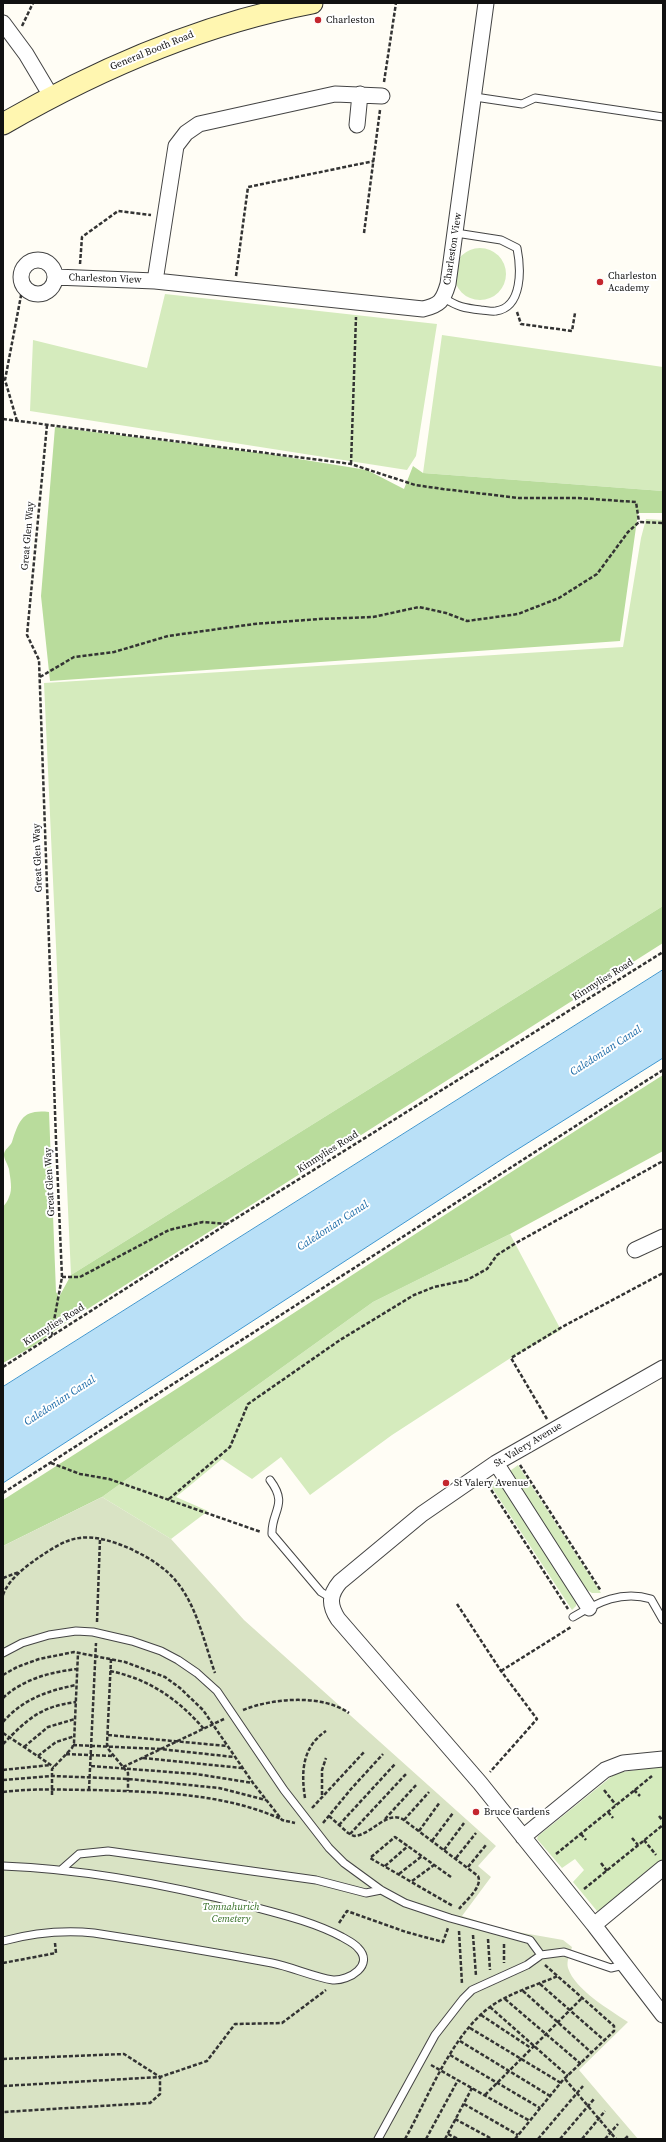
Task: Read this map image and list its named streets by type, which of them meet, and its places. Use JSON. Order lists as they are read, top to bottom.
{
  "streets": {
    "street": ["General Booth Road", "Charleston View", "St. Valery Avenue"],
    "path": ["Great Glen Way", "Kinmylies Road"]
  },
  "crossings": [
    ["Great Glen Way", "Kinmylies Road"]
  ],
  "water": ["Caledonian Canal"],
  "parks": ["Tomnahurich Cemetery"],
  "places": [
    "Charleston",
    "Charleston Academy",
    "St Valery Avenue",
    "Bruce Gardens"
  ]
}
